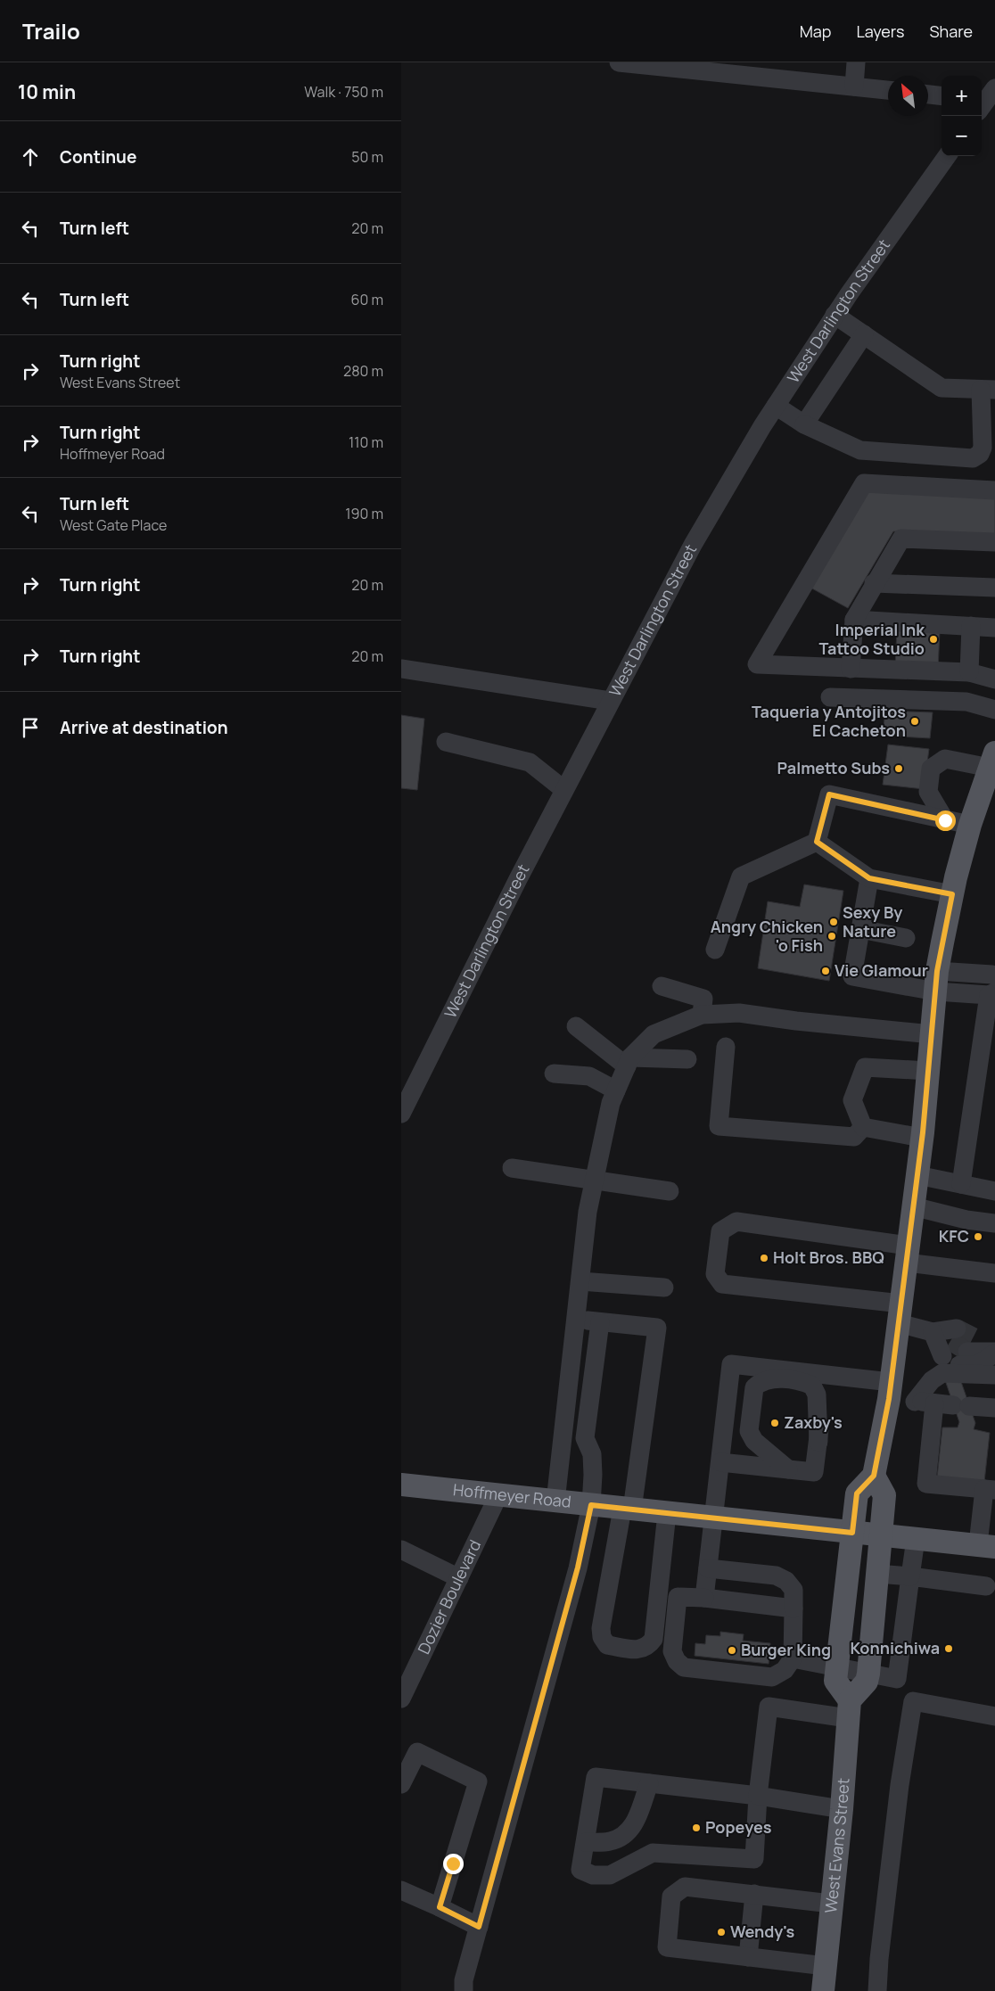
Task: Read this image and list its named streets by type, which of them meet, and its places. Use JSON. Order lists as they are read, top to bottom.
{
  "streets": {
    "main road": ["Hoffmeyer Road", "West Evans Street"],
    "street": ["West Darlington Street", "Dozier Boulevard"]
  },
  "crossings": [
    ["Hoffmeyer Road", "Dozier Boulevard"]
  ],
  "places": [
    "Imperial Ink Tattoo Studio",
    "Taqueria y Antojitos El Cacheton",
    "Palmetto Subs",
    "Sexy By Nature",
    "Angry Chicken 'o Fish",
    "Vie Glamour",
    "KFC",
    "Holt Bros. BBQ",
    "Zaxby's",
    "Konnichiwa",
    "Burger King",
    "Popeyes",
    "Wendy's"
  ],
  "north": "top left",
  "page": {
    "header": "Trailo",
    "nav": ["Map", "Layers", "Share"],
    "heading": ["10 min", "Walk · 750 m"],
    "map_buttons": ["+", "−"],
    "list": [
      ["Continue", "50 m"],
      ["Turn left", "20 m"],
      ["Turn left", "60 m"],
      ["Turn right", "West Evans Street", "280 m"],
      ["Turn right", "Hoffmeyer Road", "110 m"],
      ["Turn left", "West Gate Place", "190 m"],
      ["Turn right", "20 m"],
      ["Turn right", "20 m"],
      "Arrive at destination"
    ]
  }
}
